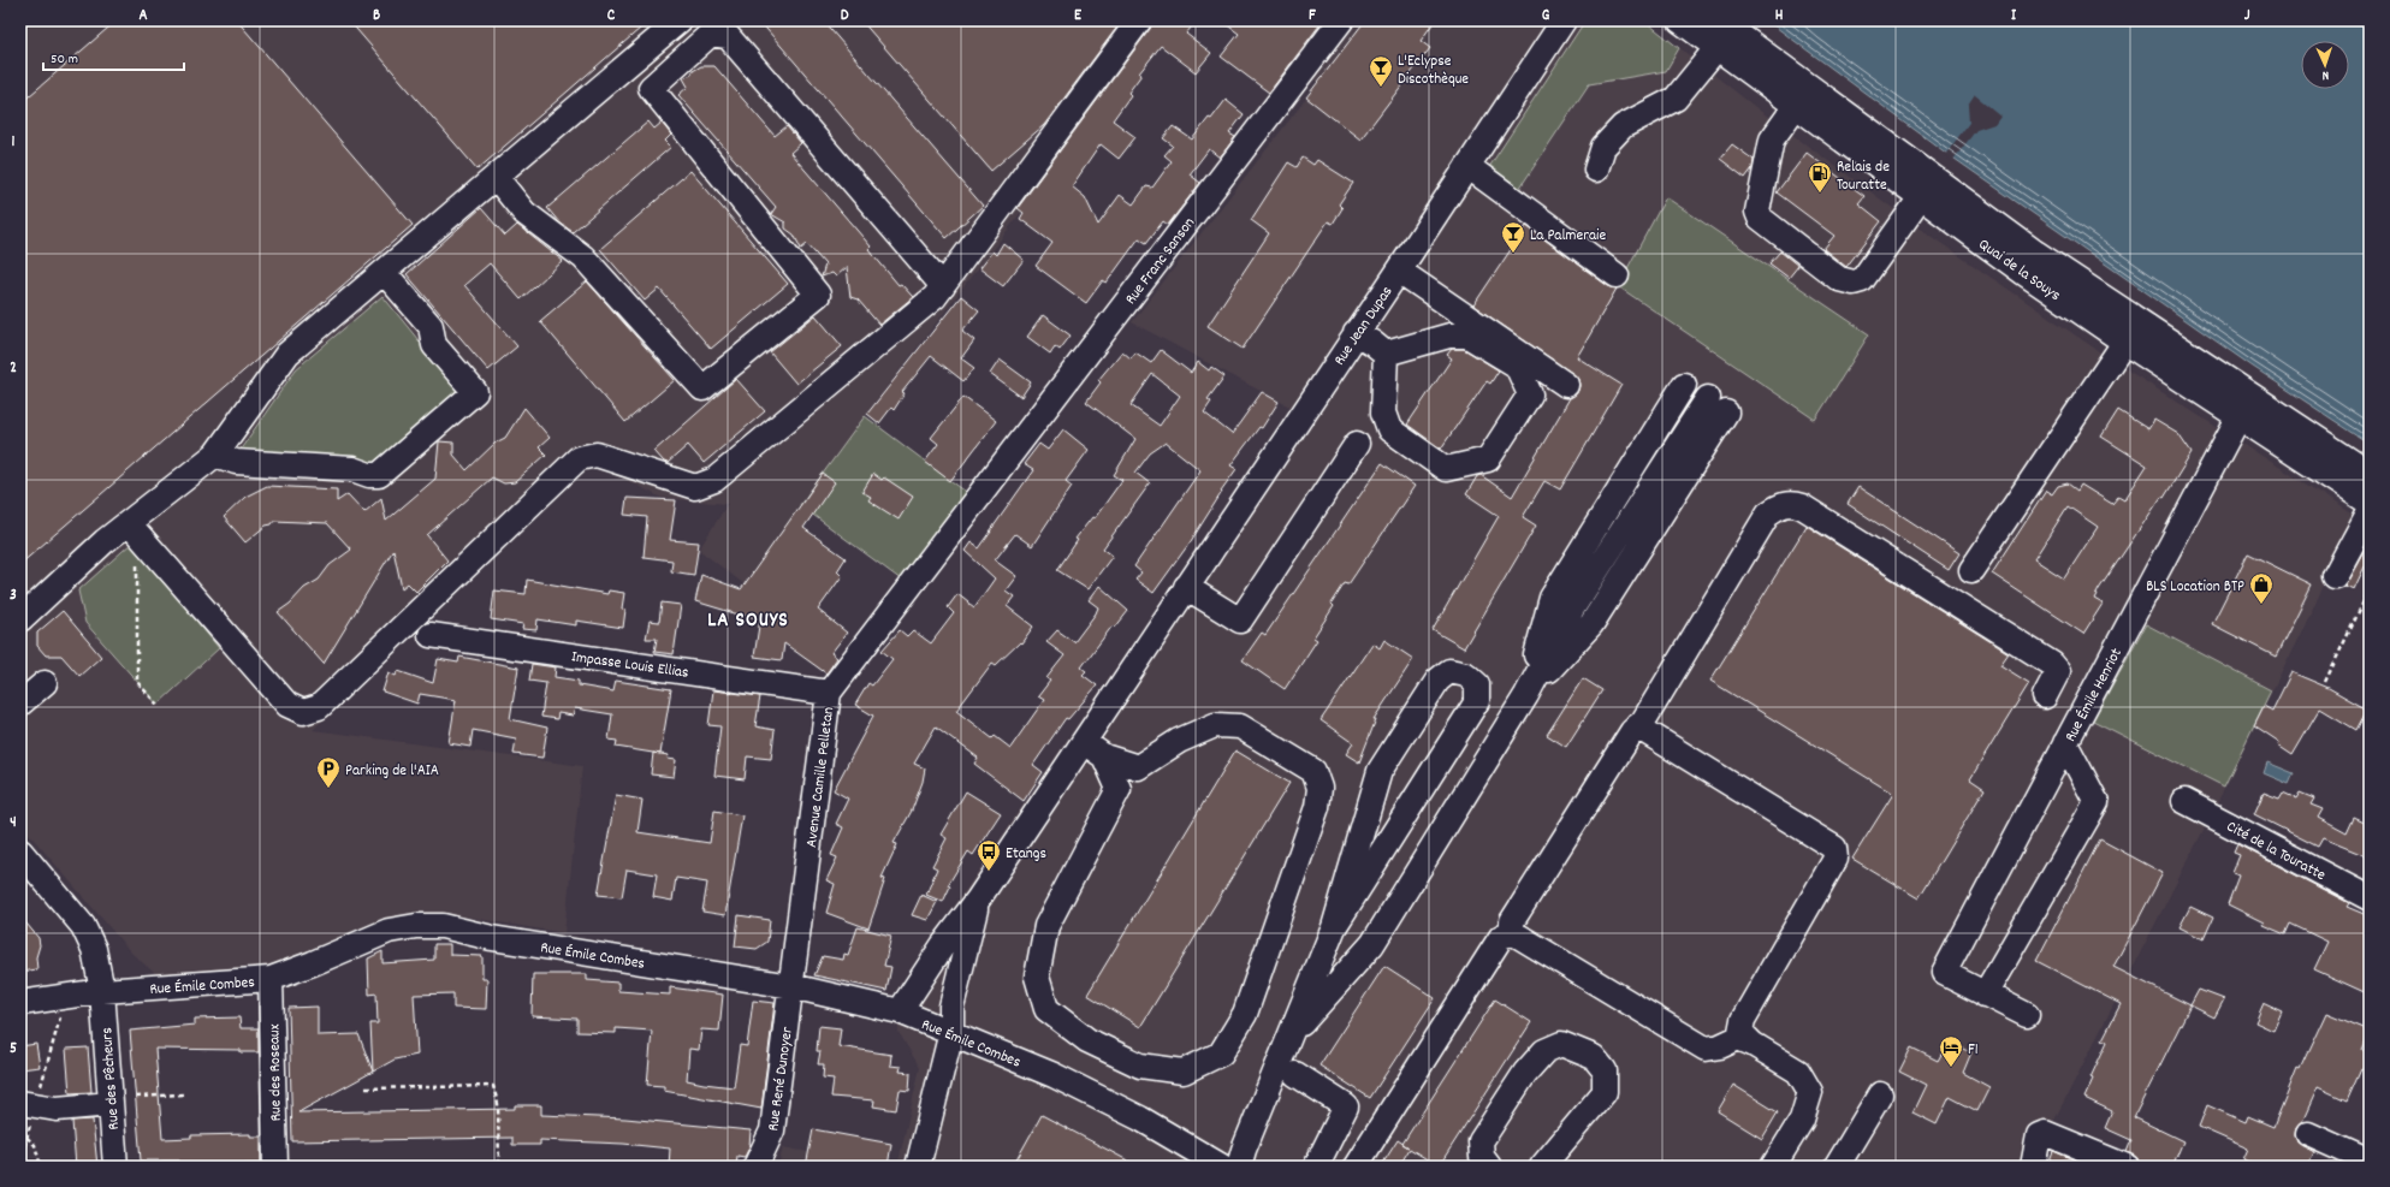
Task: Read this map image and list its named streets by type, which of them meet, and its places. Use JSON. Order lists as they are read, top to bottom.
{
  "streets": {
    "main road": ["Quai de la Souys"],
    "street": [
      "Rue Franc Sanson",
      "Rue Jean Dupas",
      "Impasse Louis Ellias",
      "Rue Émile Henriot",
      "Avenue Camille Pelletan",
      "Cité de la Touratte",
      "Rue Émile Combes",
      "Rue des Roseaux",
      "Rue des Pêcheurs",
      "Rue René Dunoyer"
    ]
  },
  "crossings": [
    ["Rue Franc Sanson", "Avenue Camille Pelletan"],
    ["Quai de la Souys", "Rue Émile Henriot"],
    ["Rue Jean Dupas", "Rue Émile Combes"],
    ["Impasse Louis Ellias", "Avenue Camille Pelletan"],
    ["Avenue Camille Pelletan", "Rue Émile Combes"],
    ["Avenue Camille Pelletan", "Rue René Dunoyer"],
    ["Rue Émile Combes", "Rue des Roseaux"],
    ["Rue Émile Combes", "Rue des Pêcheurs"],
    ["Rue Émile Combes", "Rue René Dunoyer"]
  ],
  "districts": ["LA SOUYS"],
  "places": {
    "bar": ["L'Eclypse Discothèque", "La Palmeraie"],
    "fuel station": ["Relais de Touratte"],
    "shop": ["BLS Location BTP"],
    "parking": ["Parking de l'AIA"],
    "bus stop": ["Etangs"],
    "hotel": ["F1"]
  },
  "scale_bar": "50 m",
  "north": "bottom",
  "grid": {
    "columns": [
      "A",
      "B",
      "C",
      "D",
      "E",
      "F",
      "G",
      "H",
      "I",
      "J"
    ],
    "rows": [
      "1",
      "2",
      "3",
      "4",
      "5"
    ]
  }
}
